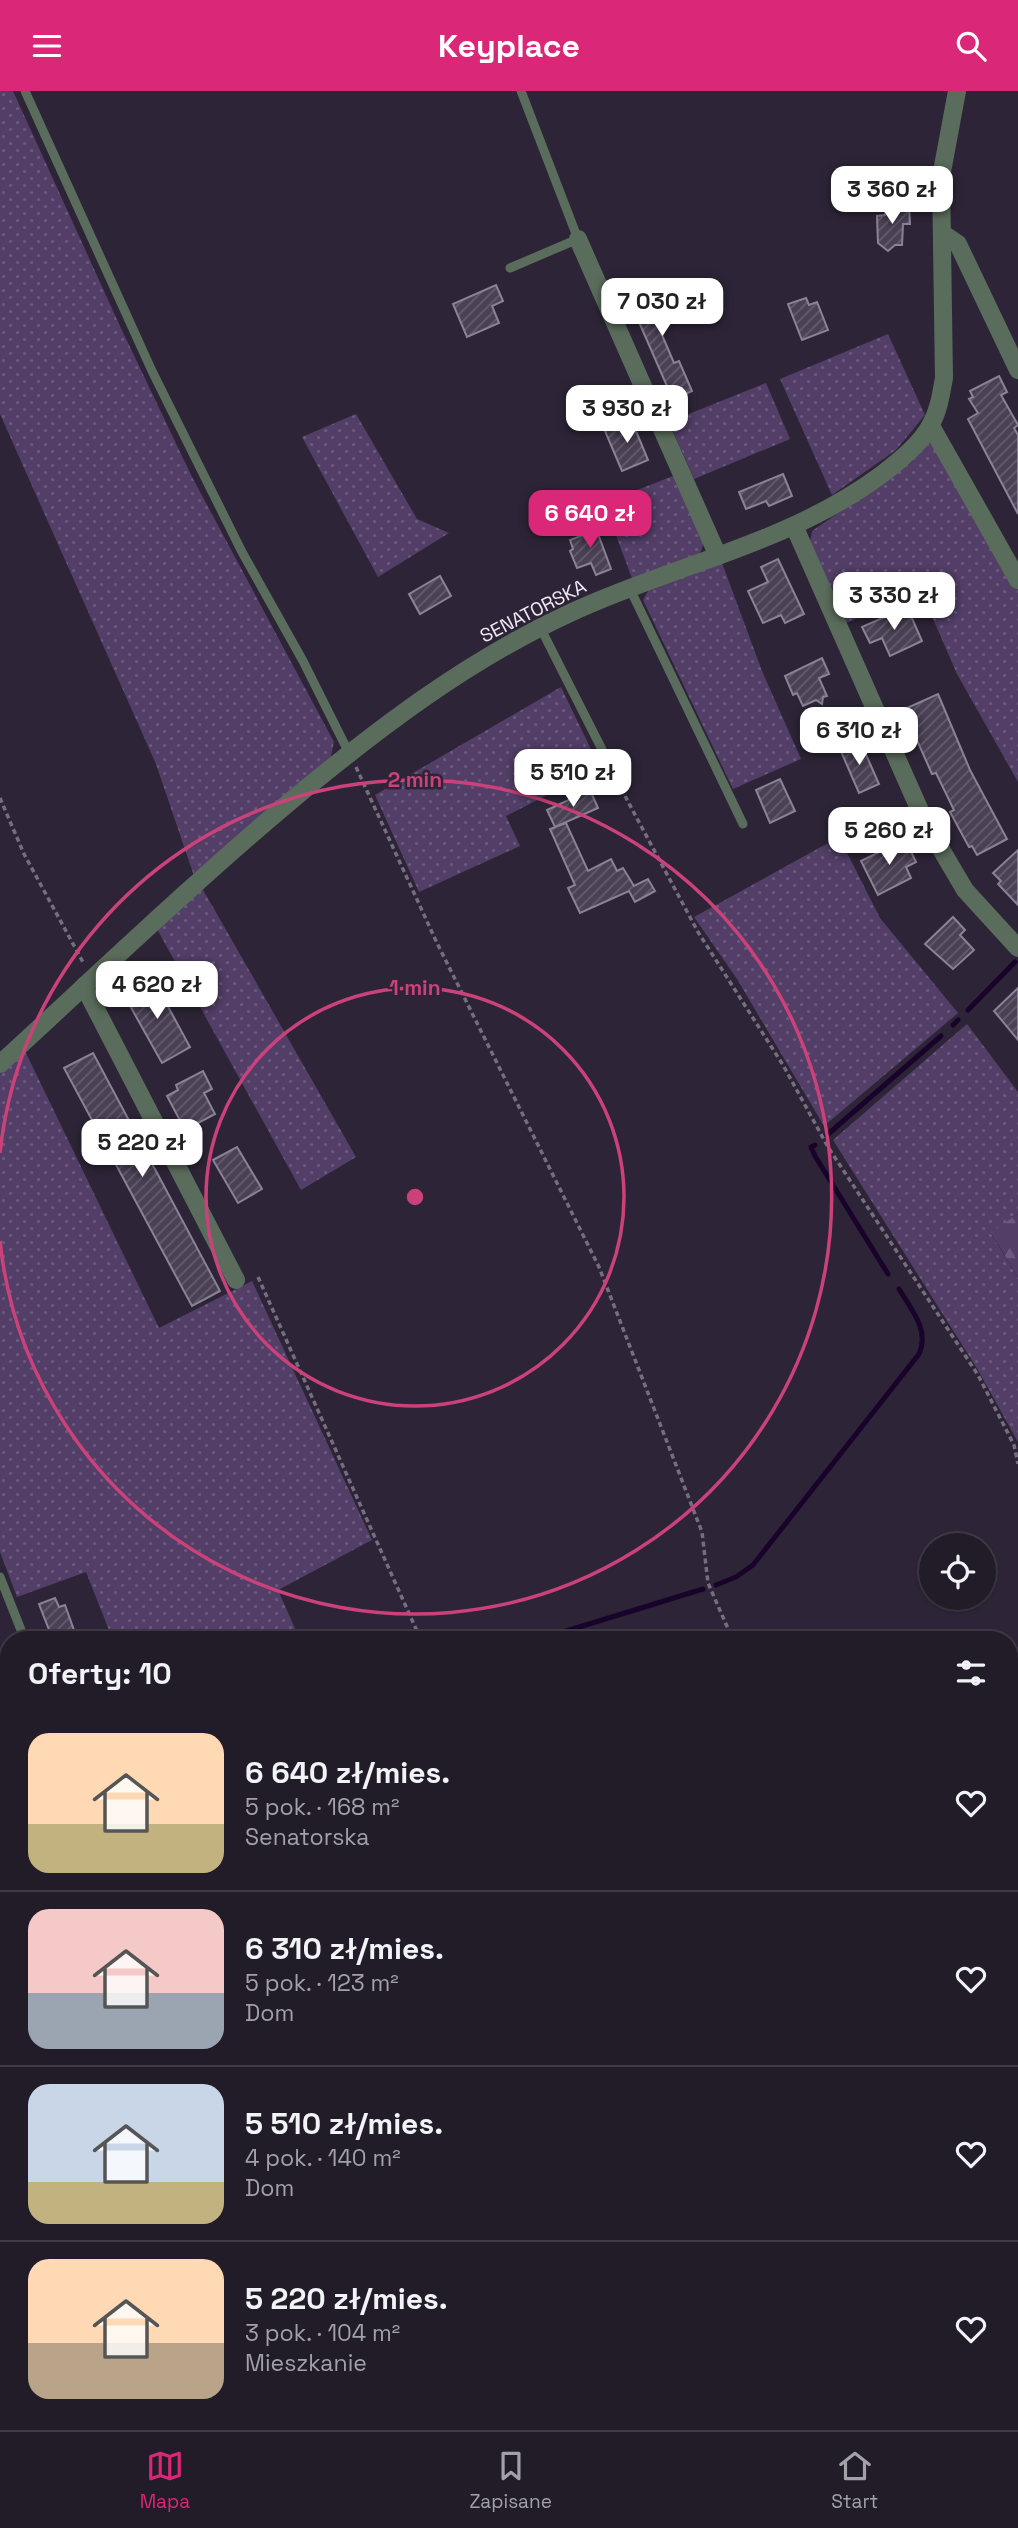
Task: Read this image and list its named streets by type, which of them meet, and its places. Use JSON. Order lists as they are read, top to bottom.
{
  "streets": {
    "street": ["SENATORSKA"]
  },
  "page": {
    "header": "Keyplace",
    "price": [
      "3 360 zł",
      "7 030 zł",
      "3 930 zł",
      "6 640 zł",
      "3 330 zł",
      "6 310 zł",
      "5 510 zł",
      "5 260 zł",
      "4 620 zł",
      "5 220 zł"
    ],
    "heading": "Oferty: 10",
    "list": [
      {
        "name": "6 640 zł/mies.",
        "note": "5 pok. · 168 m² · Senatorska"
      },
      {
        "name": "6 310 zł/mies.",
        "note": "5 pok. · 123 m² · Dom"
      },
      {
        "name": "5 510 zł/mies.",
        "note": "4 pok. · 140 m² · Dom"
      },
      {
        "name": "5 220 zł/mies.",
        "note": "3 pok. · 104 m² · Mieszkanie"
      }
    ],
    "tabs": ["Mapa", "Zapisane", "Start"]
  },
  "rings": ["2 min", "1 min"]
}
